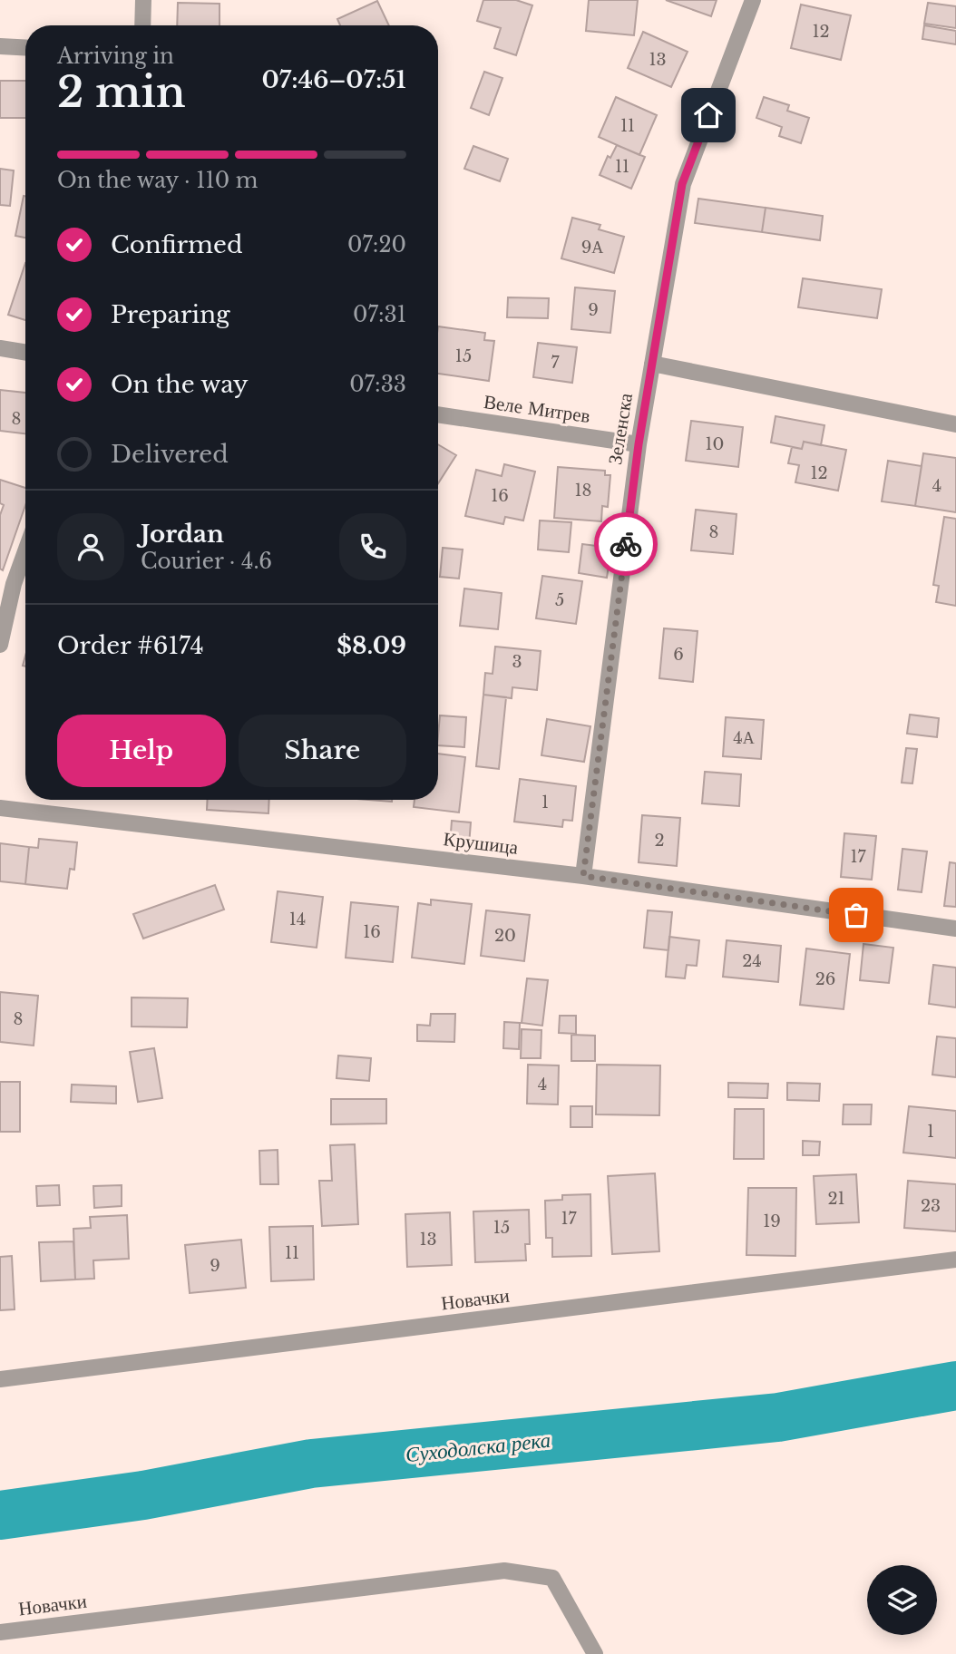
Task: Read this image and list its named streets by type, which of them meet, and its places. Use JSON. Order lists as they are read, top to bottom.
{
  "streets": {
    "street": [
      "Веле Митрев",
      "Зеленска",
      "Крушица",
      "Новачки"
    ]
  },
  "crossings": [
    ["Веле Митрев", "Зеленска"],
    ["Зеленска", "Крушица"]
  ],
  "water": ["Суходолска река"],
  "house_numbers": [
    "12",
    "13",
    "11",
    "11",
    "9А",
    "9",
    "15",
    "7",
    "8",
    "10",
    "12",
    "4",
    "18",
    "16",
    "8",
    "5",
    "6",
    "3",
    "4А",
    "1",
    "2",
    "17",
    "14",
    "16",
    "20",
    "24",
    "26",
    "8",
    "4",
    "1",
    "21",
    "23",
    "17",
    "19",
    "15",
    "13",
    "11",
    "9"
  ],
  "page": {
    "heading": ["2 min", "Arriving in", "07:46–07:51"],
    "panel": [
      "Jordan",
      "Courier · 4.6",
      "Order #6174",
      "$8.09"
    ],
    "bar": "On the way · 110 m",
    "list": [
      ["Confirmed", "07:20"],
      ["Preparing", "07:31"],
      ["On the way", "07:33"],
      "Delivered"
    ],
    "buttons": ["Help", "Share"]
  }
}
